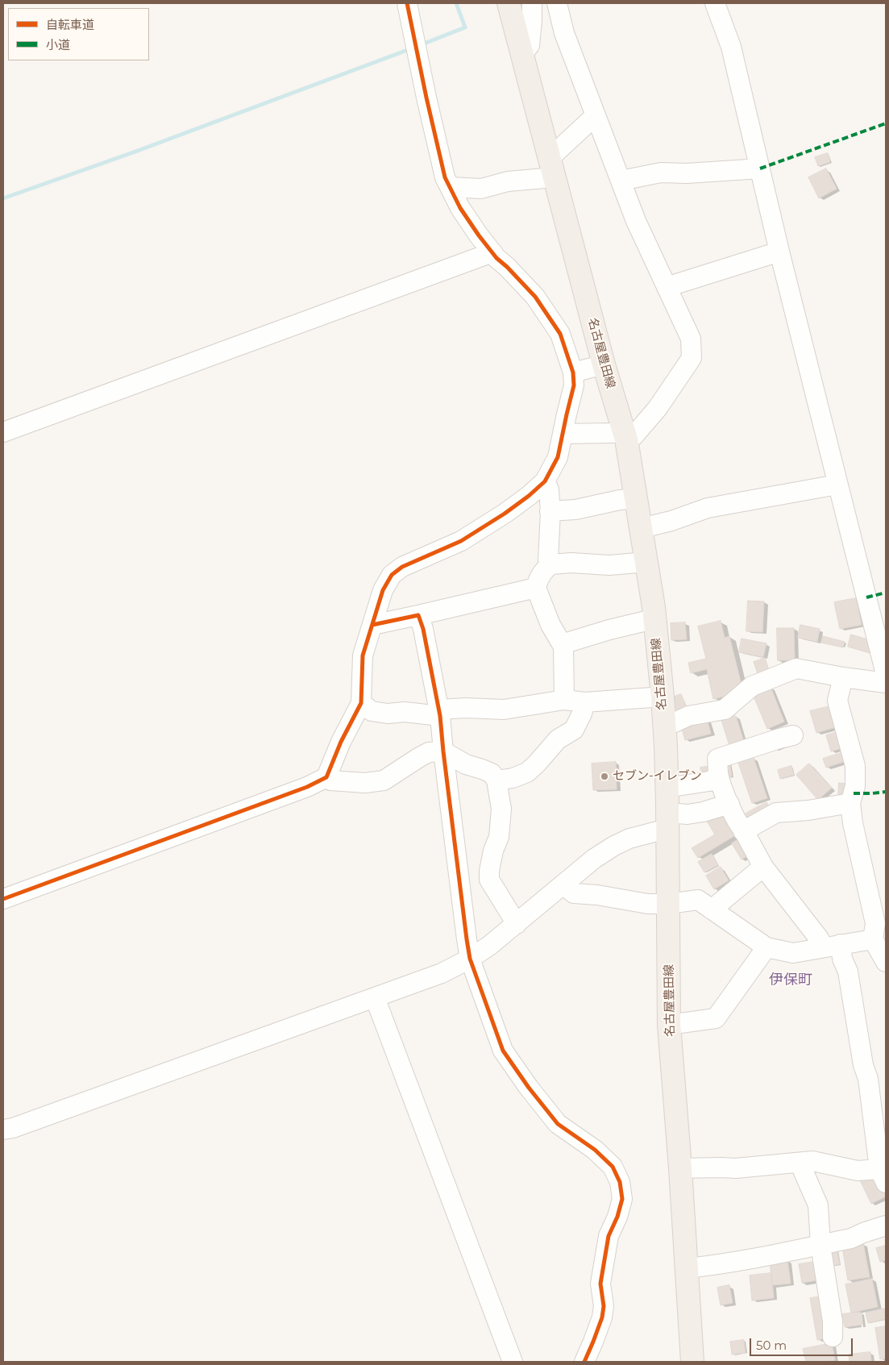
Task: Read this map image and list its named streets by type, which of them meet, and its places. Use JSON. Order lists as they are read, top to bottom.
{
  "streets": {
    "main road": ["名古屋豊田線"]
  },
  "districts": ["伊保町"],
  "places": ["セブン-イレブン"],
  "legend": ["自転車道", "小道"],
  "scale_bar": "50 m"
}
